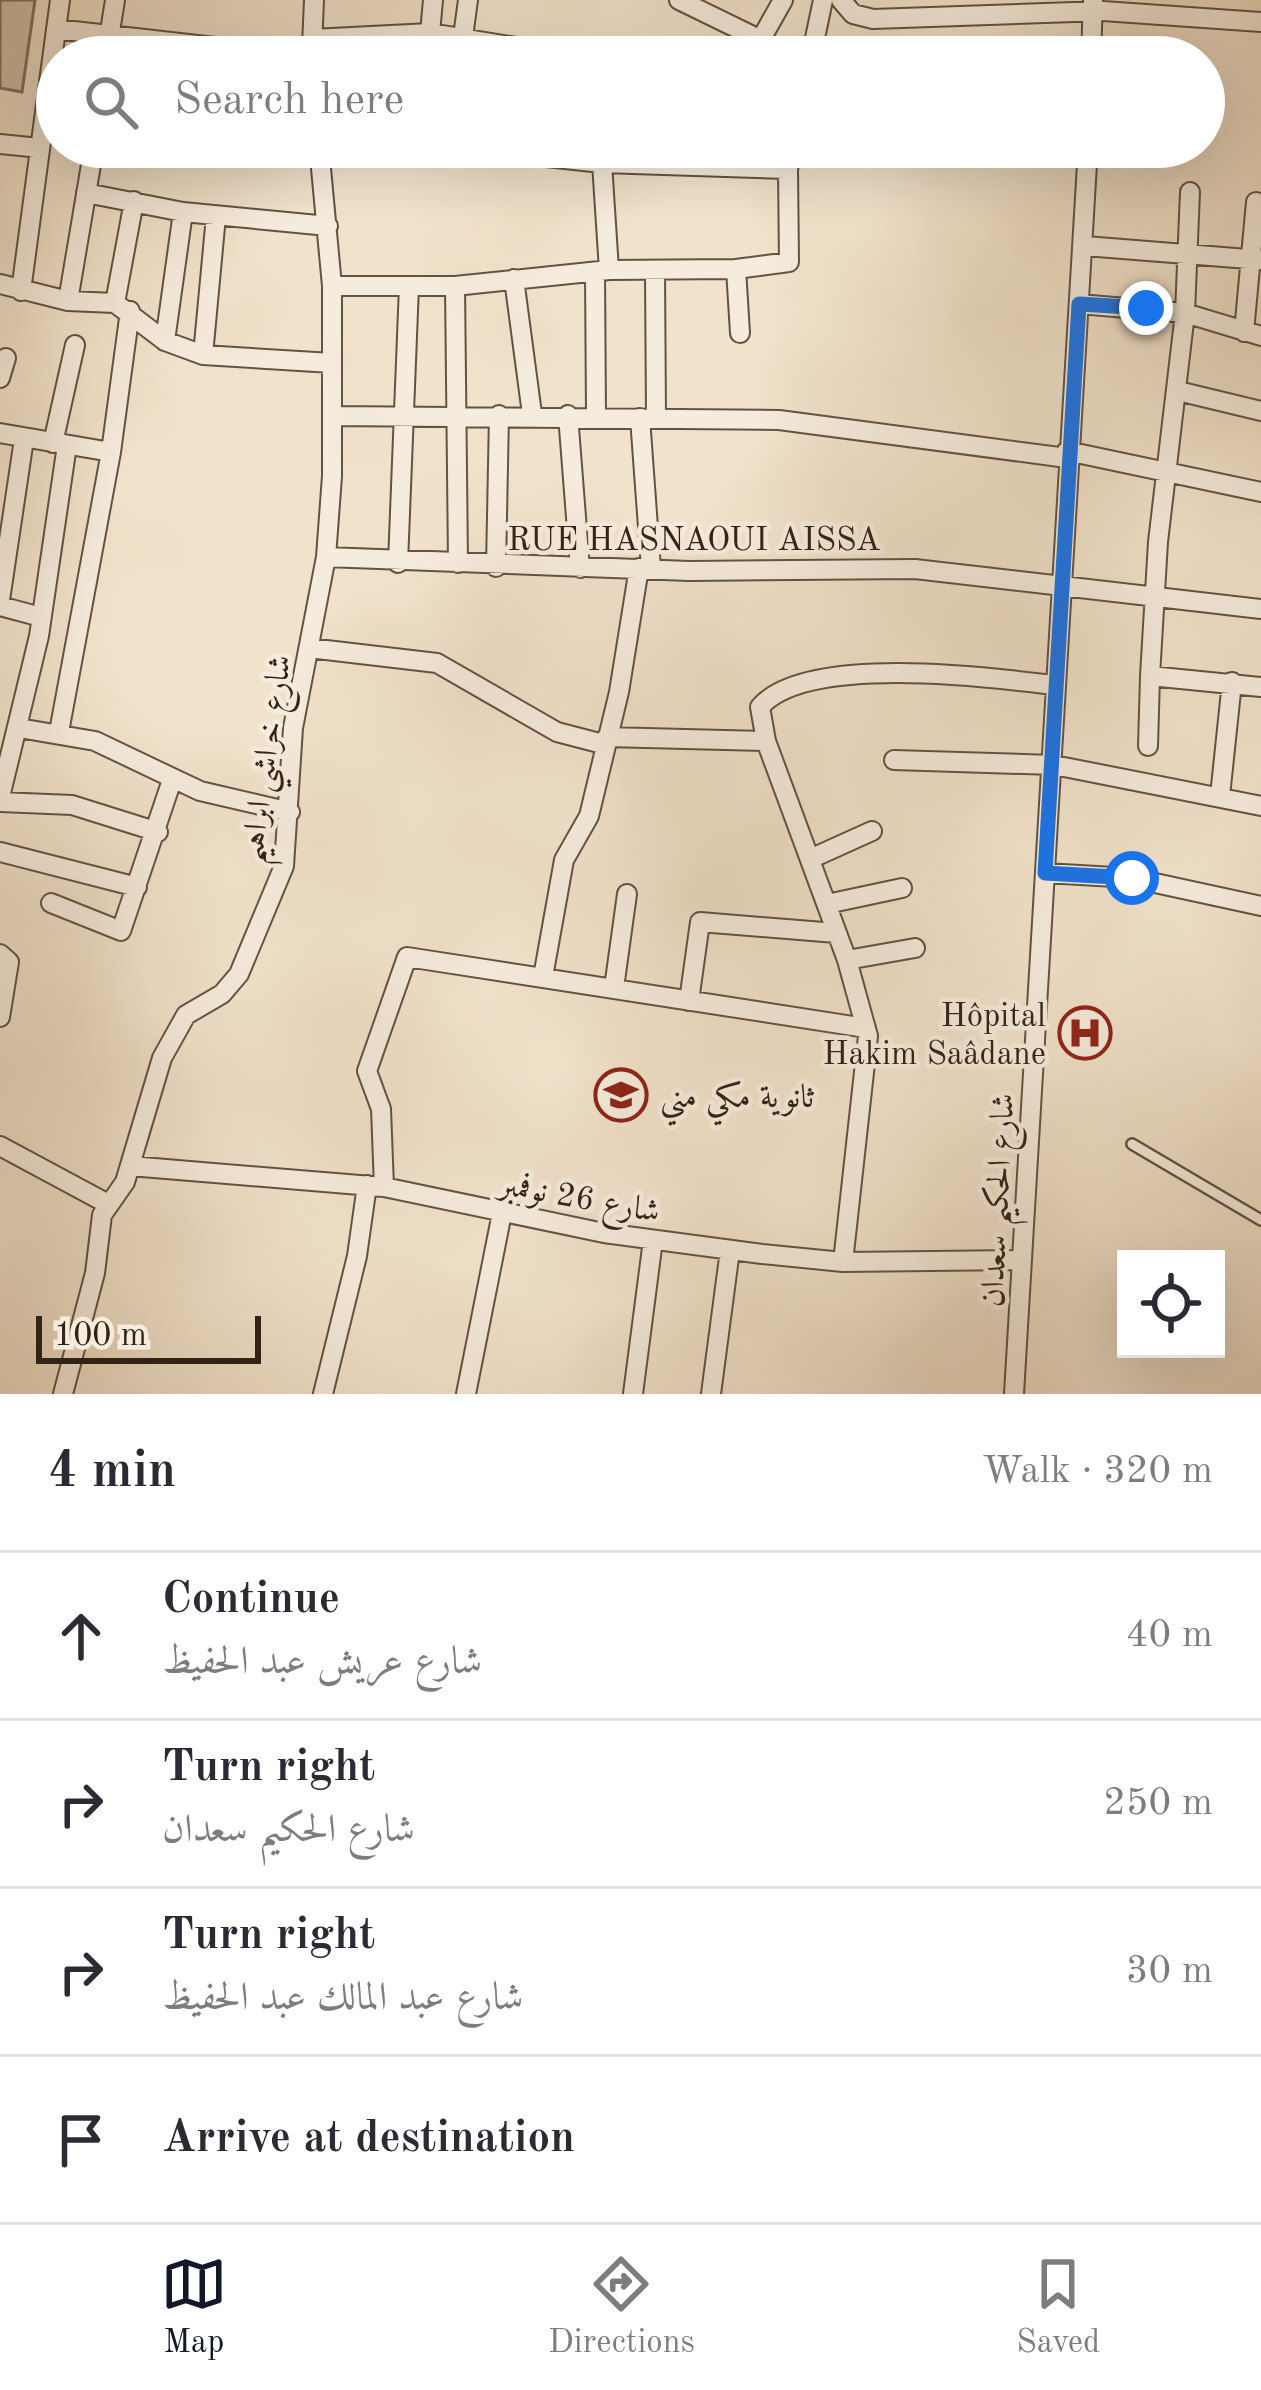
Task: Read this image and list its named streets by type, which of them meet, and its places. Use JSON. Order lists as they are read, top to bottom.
{
  "streets": {
    "street": [
      "RUE HASNAOUI AISSA",
      "شارع خراشي ابراهيم",
      "شارع 26 نوفمبر",
      "شارع الحكيم سعدان"
    ]
  },
  "crossings": [
    ["RUE HASNAOUI AISSA", "شارع خراشي ابراهيم"],
    ["RUE HASNAOUI AISSA", "شارع الحكيم سعدان"],
    ["شارع خراشي ابراهيم", "شارع 26 نوفمبر"],
    ["شارع 26 نوفمبر", "شارع الحكيم سعدان"]
  ],
  "places": {
    "hospital": ["Hôpital Hakim Saâdane"],
    "school or university": ["ثانوية مكي مني"]
  },
  "scale_bar": "100 m",
  "page": {
    "search": "Search here",
    "scale": "100 m",
    "heading": ["4 min", "Walk · 320 m"],
    "list": [
      ["Continue", "شارع عريش عبد الحفيظ", "40 m"],
      ["Turn right", "شارع الحكيم سعدان", "250 m"],
      ["Turn right", "شارع عبد المالك عبد الحفيظ", "30 m"],
      "Arrive at destination"
    ],
    "nav": ["Map", "Directions", "Saved"]
  }
}
